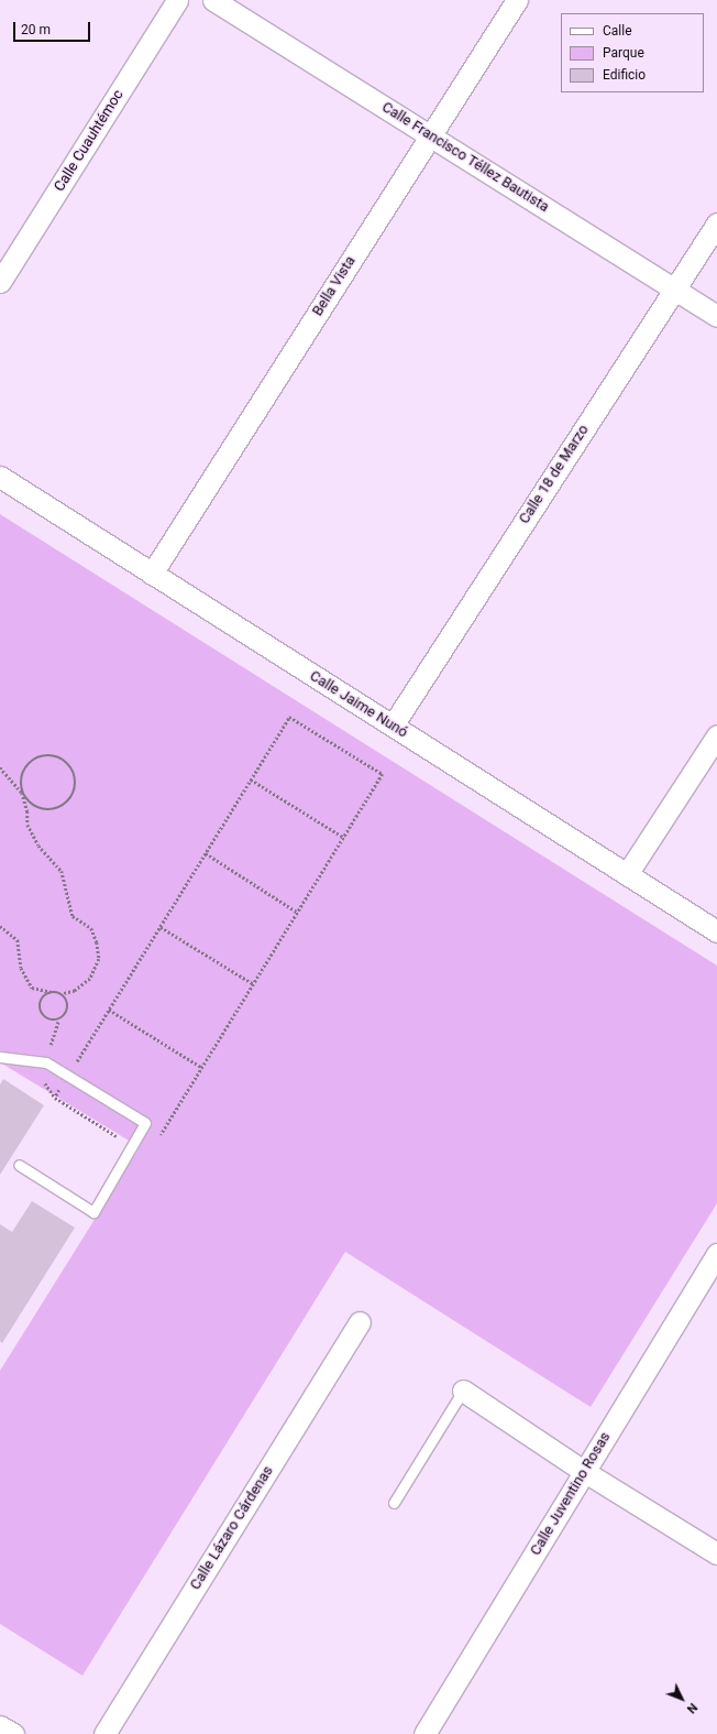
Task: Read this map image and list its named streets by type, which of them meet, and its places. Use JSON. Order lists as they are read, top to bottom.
{
  "streets": {
    "street": [
      "Calle Cuauhtémoc",
      "Calle Francisco Téllez Bautista",
      "Bella Vista",
      "Calle 18 de Marzo",
      "Calle Jaime Nunó",
      "Calle Juventino Rosas",
      "Calle Lázaro Cárdenas"
    ]
  },
  "crossings": [
    ["Calle Francisco Téllez Bautista", "Bella Vista"],
    ["Calle Francisco Téllez Bautista", "Calle 18 de Marzo"],
    ["Bella Vista", "Calle Jaime Nunó"],
    ["Calle 18 de Marzo", "Calle Jaime Nunó"]
  ],
  "legend": ["Calle", "Parque", "Edificio"],
  "scale_bar": "20 m",
  "north": "bottom right"
}
